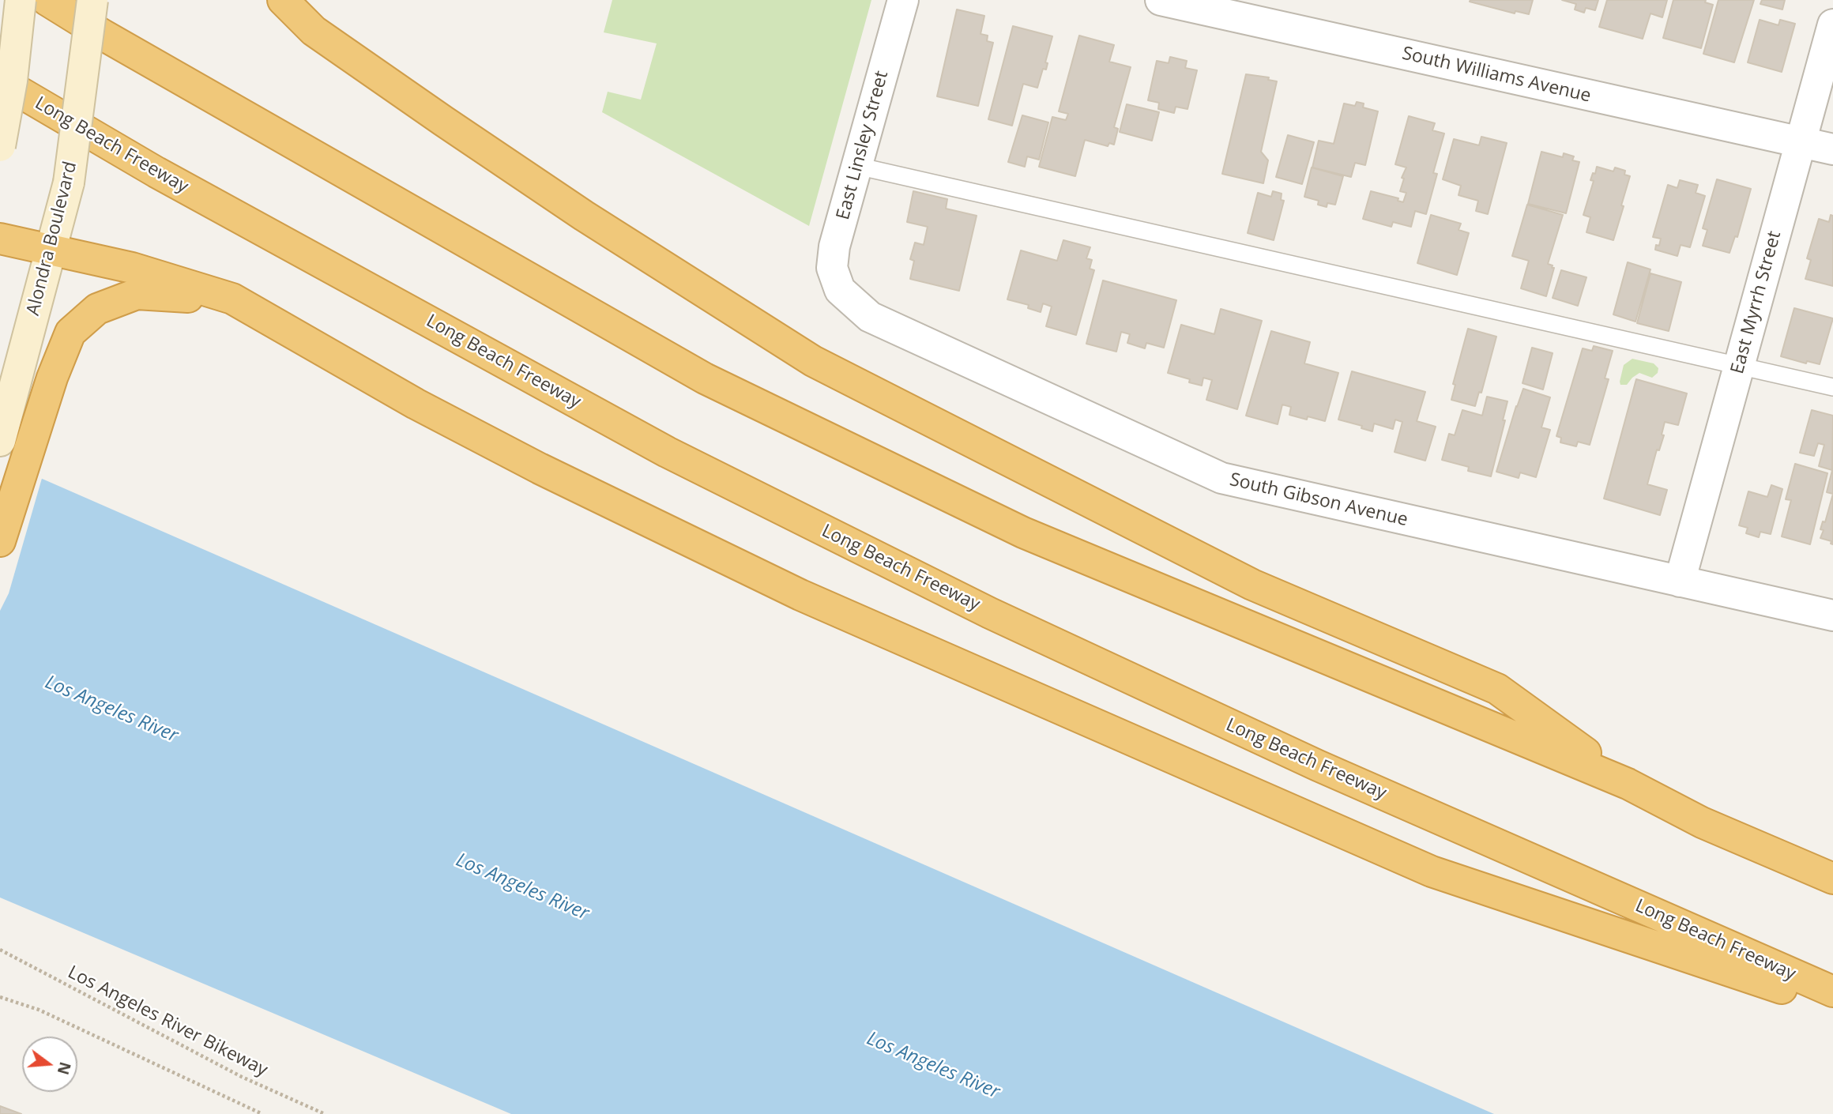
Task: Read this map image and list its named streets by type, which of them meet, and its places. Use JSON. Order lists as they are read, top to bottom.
{
  "streets": {
    "highway": ["Long Beach Freeway"],
    "main road": ["Alondra Boulevard"],
    "street": [
      "South Williams Avenue",
      "East Linsley Street",
      "East Myrrh Street",
      "South Gibson Avenue"
    ],
    "path": ["Los Angeles River Bikeway"]
  },
  "crossings": [
    ["South Williams Avenue", "East Myrrh Street"],
    ["East Linsley Street", "South Gibson Avenue"],
    ["East Myrrh Street", "South Gibson Avenue"]
  ],
  "water": ["Los Angeles River"],
  "north": "right"
}
